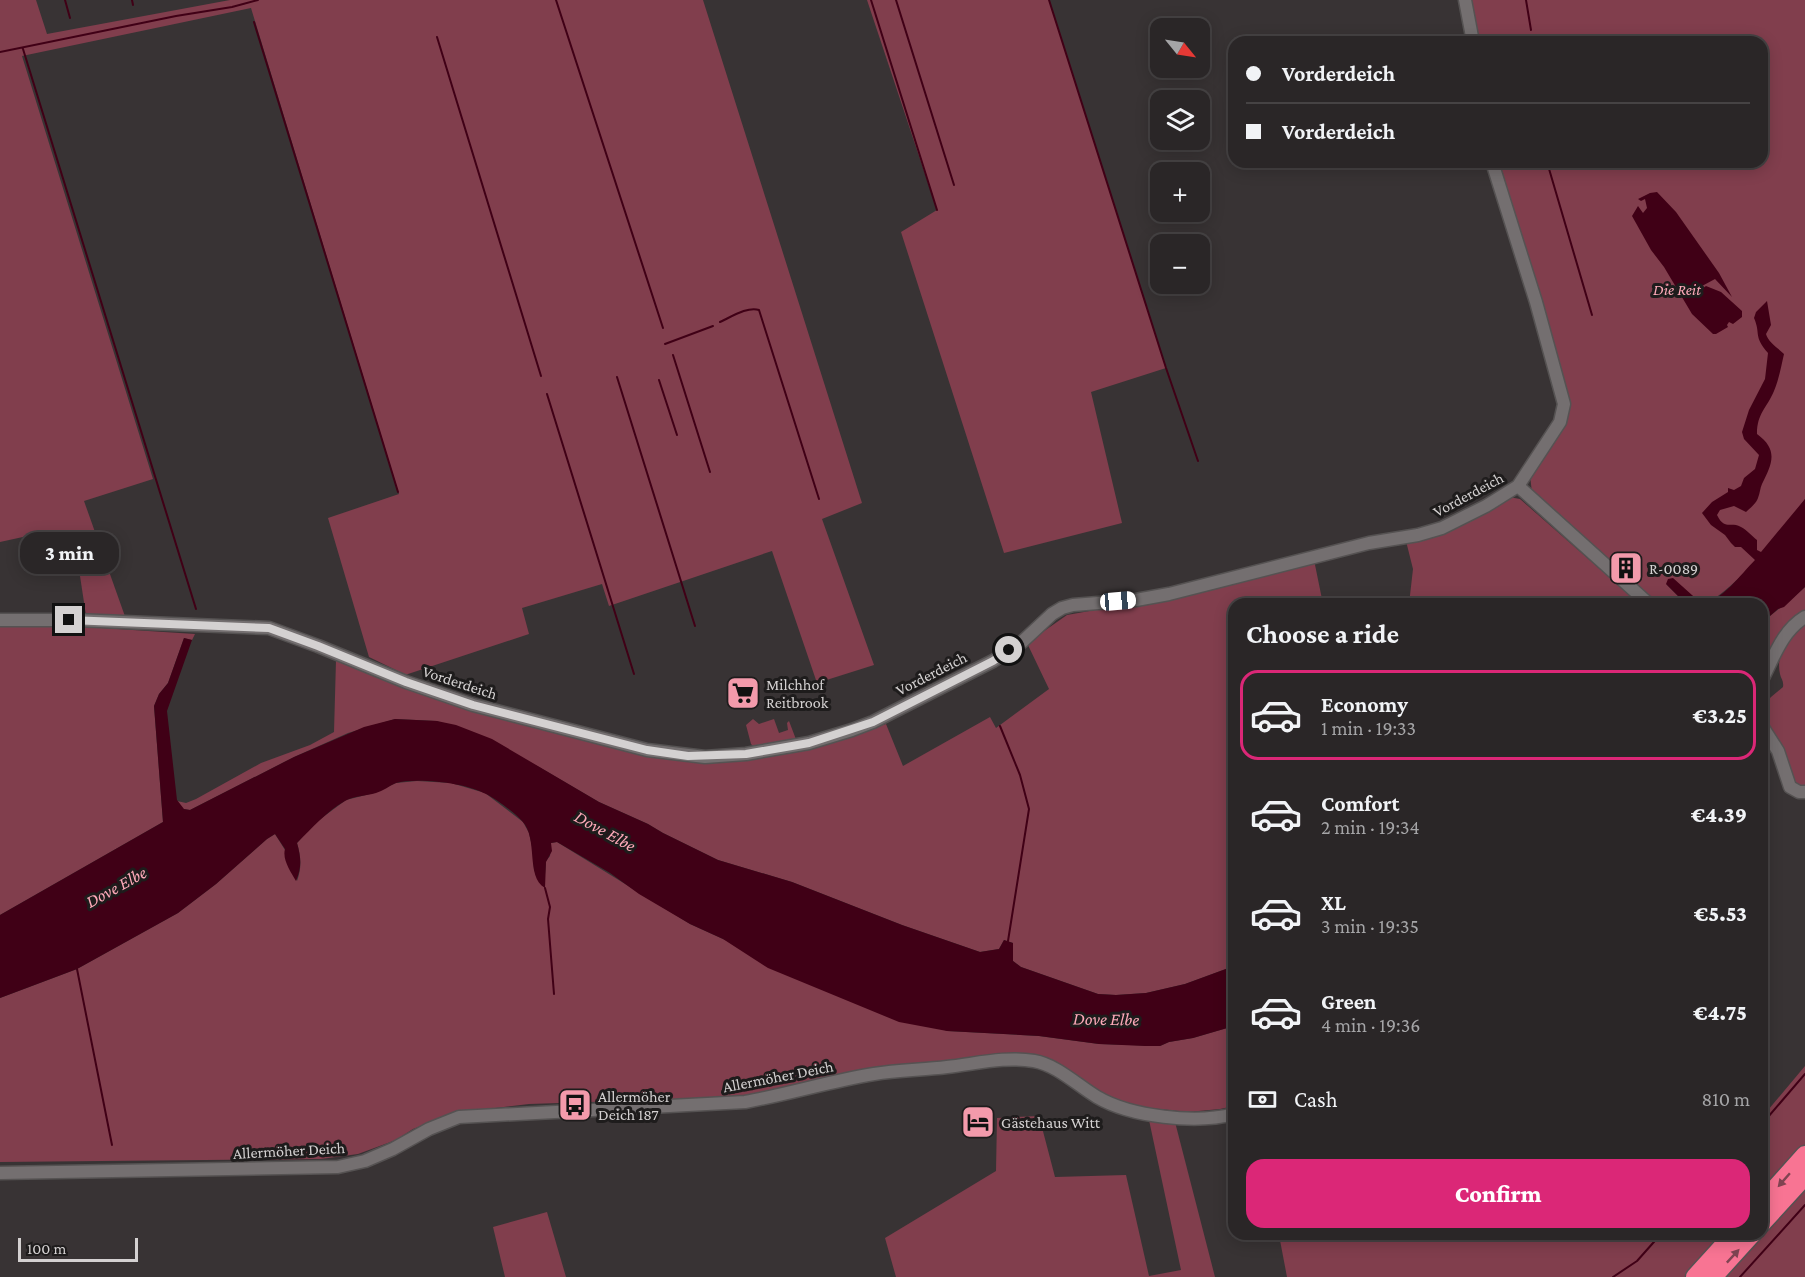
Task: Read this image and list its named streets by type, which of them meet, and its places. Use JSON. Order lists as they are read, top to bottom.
{
  "streets": {
    "street": ["Vorderdeich", "Allermöher Deich"]
  },
  "water": ["Dove Elbe"],
  "parks": ["Die Reit"],
  "places": {
    "building": ["R-0089"],
    "supermarket": ["Milchhof Reitbrook"],
    "bus stop": ["Allermöher Deich 187"],
    "hotel": ["Gästehaus Witt"]
  },
  "scale_bar": "100 m",
  "north": "bottom right",
  "page": {
    "map_buttons": ["+", "−"],
    "banner": ["Vorderdeich", "Vorderdeich"],
    "bubble": "3 min",
    "heading": "Choose a ride",
    "list": [
      {
        "name": "Economy",
        "note": "1 min · 19:33",
        "value": "€3.25"
      },
      {
        "name": "Comfort",
        "note": "2 min · 19:34",
        "value": "€4.39"
      },
      {
        "name": "XL",
        "note": "3 min · 19:35",
        "value": "€5.53"
      },
      {
        "name": "Green",
        "note": "4 min · 19:36",
        "value": "€4.75"
      }
    ],
    "pay": ["Cash", "810 m"],
    "buttons": "Confirm",
    "scale": "100 m"
  }
}
